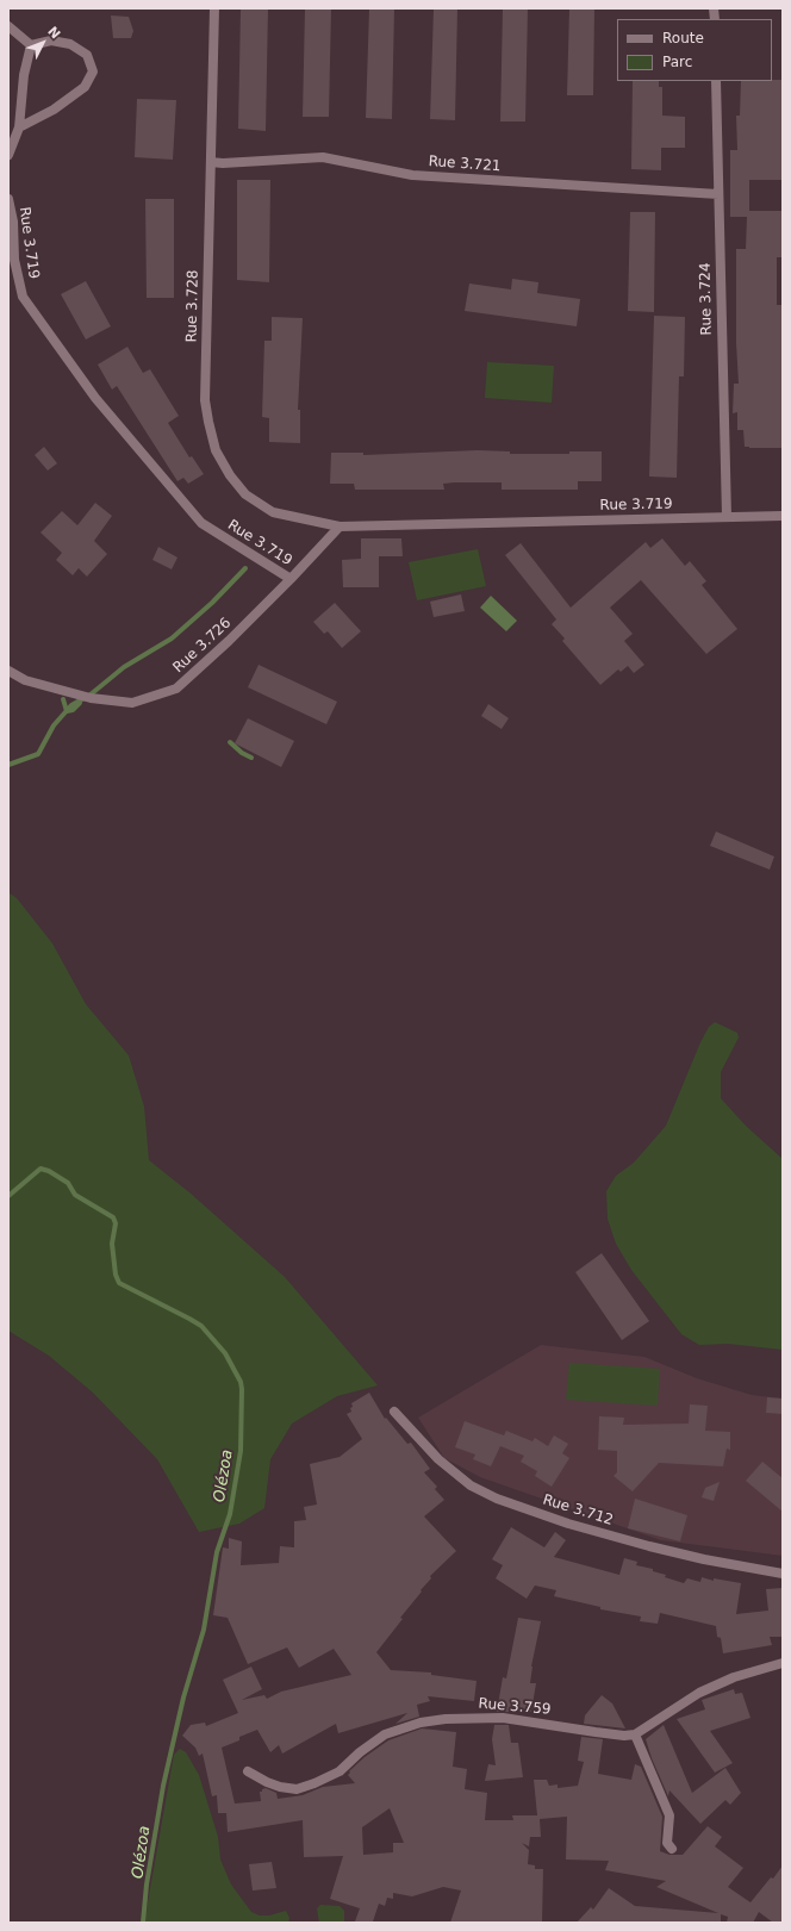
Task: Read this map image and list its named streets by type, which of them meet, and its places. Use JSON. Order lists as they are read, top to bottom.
{
  "streets": {
    "street": [
      "Rue 3.721",
      "Rue 3.719",
      "Rue 3.724",
      "Rue 3.728",
      "Rue 3.726",
      "Rue 3.712",
      "Rue 3.759"
    ]
  },
  "crossings": [
    ["Rue 3.721", "Rue 3.724"],
    ["Rue 3.721", "Rue 3.728"],
    ["Rue 3.719", "Rue 3.724"],
    ["Rue 3.719", "Rue 3.728"],
    ["Rue 3.719", "Rue 3.726"]
  ],
  "water": ["Olézoa"],
  "legend": ["Route", "Parc"],
  "north": "top right"
}
